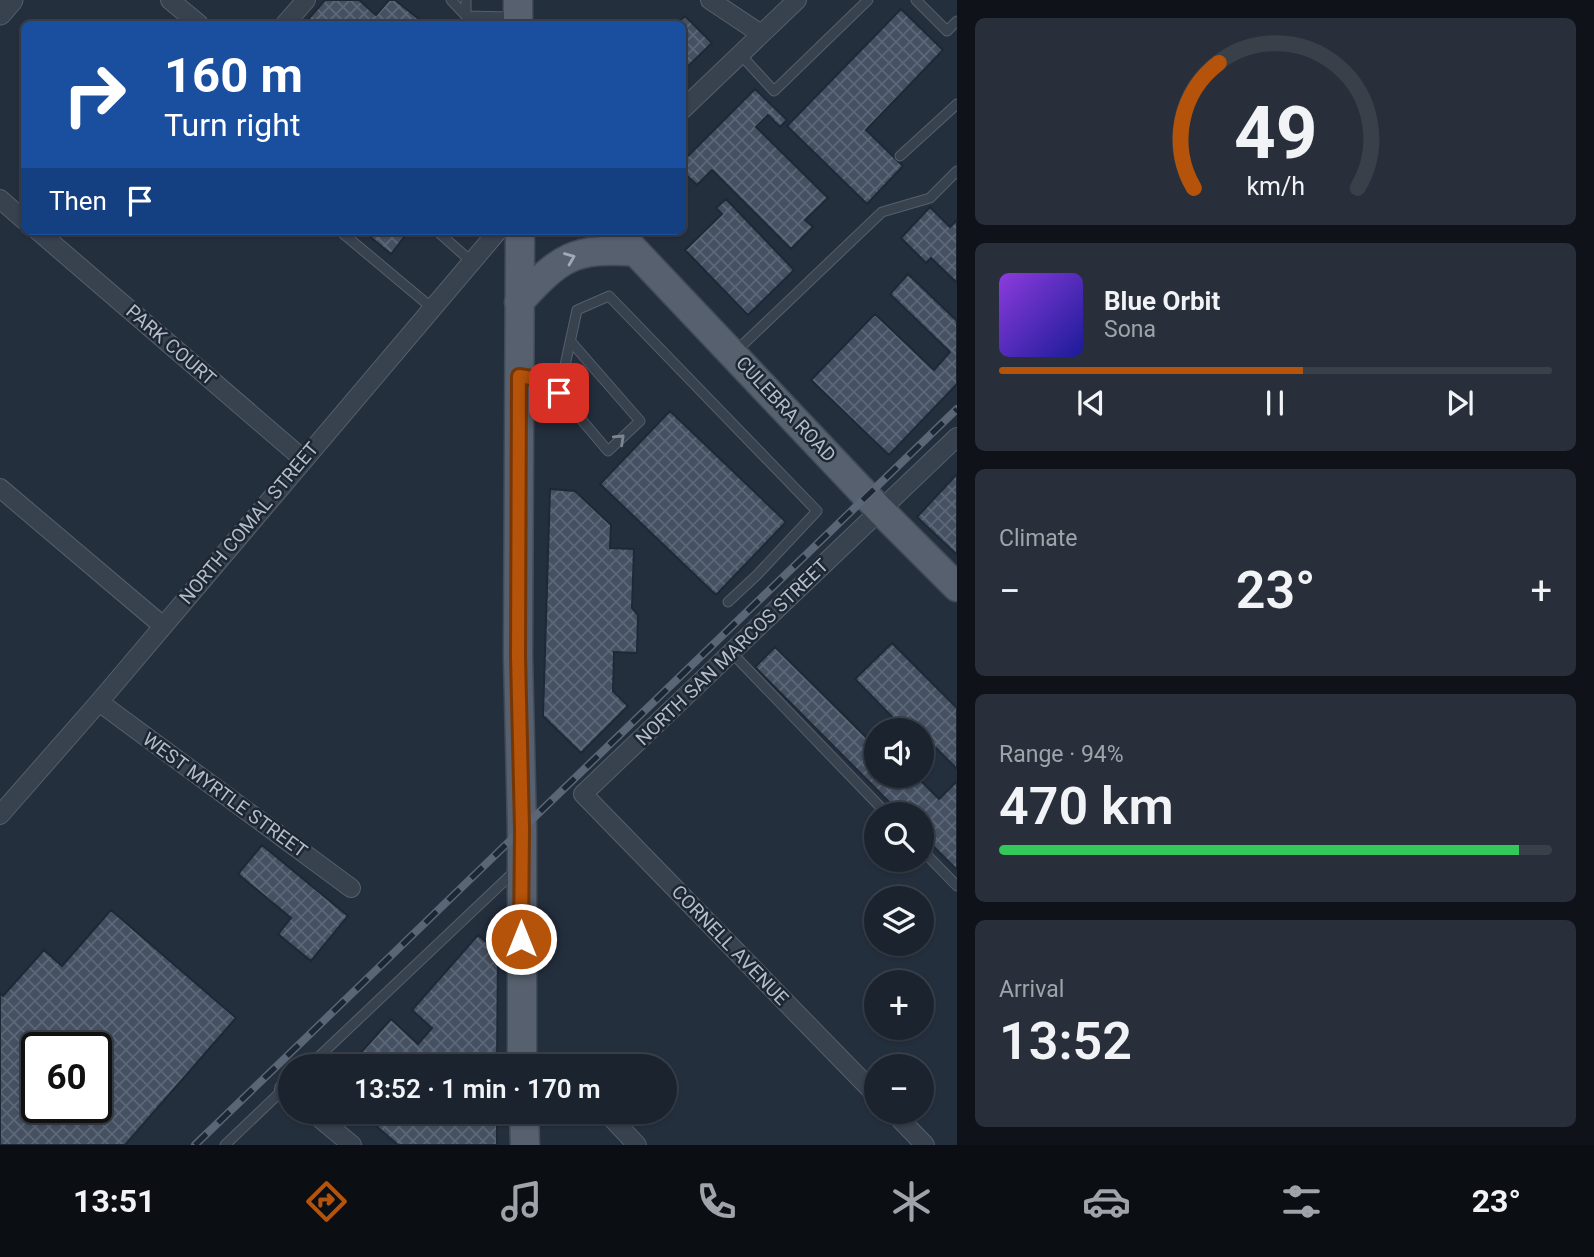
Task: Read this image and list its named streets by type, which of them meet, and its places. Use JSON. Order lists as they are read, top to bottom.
{
  "streets": {
    "main road": ["CULEBRA ROAD"],
    "street": [
      "PARK COURT",
      "NORTH COMAL STREET",
      "NORTH SAN MARCOS STREET",
      "WEST MYRTLE STREET",
      "CORNELL AVENUE"
    ]
  },
  "crossings": [
    ["PARK COURT", "NORTH COMAL STREET"],
    ["CULEBRA ROAD", "NORTH SAN MARCOS STREET"],
    ["NORTH COMAL STREET", "WEST MYRTLE STREET"],
    ["NORTH SAN MARCOS STREET", "CORNELL AVENUE"]
  ],
  "page": {
    "turn": ["160 m", "Turn right"],
    "then": "Then",
    "song": ["Blue Orbit", "Sona"],
    "tile": [
      "Climate",
      ["Range · 94%", "470 km"],
      ["Arrival", "13:52"]
    ],
    "heat": ["−", "23°", "+"],
    "map_buttons": ["+", "−"],
    "limit": "60",
    "trip": "13:52 · 1 min · 170 m",
    "tabs": ["13:51", "23°"],
    "gauge": ["49", "km/h"]
  }
}
